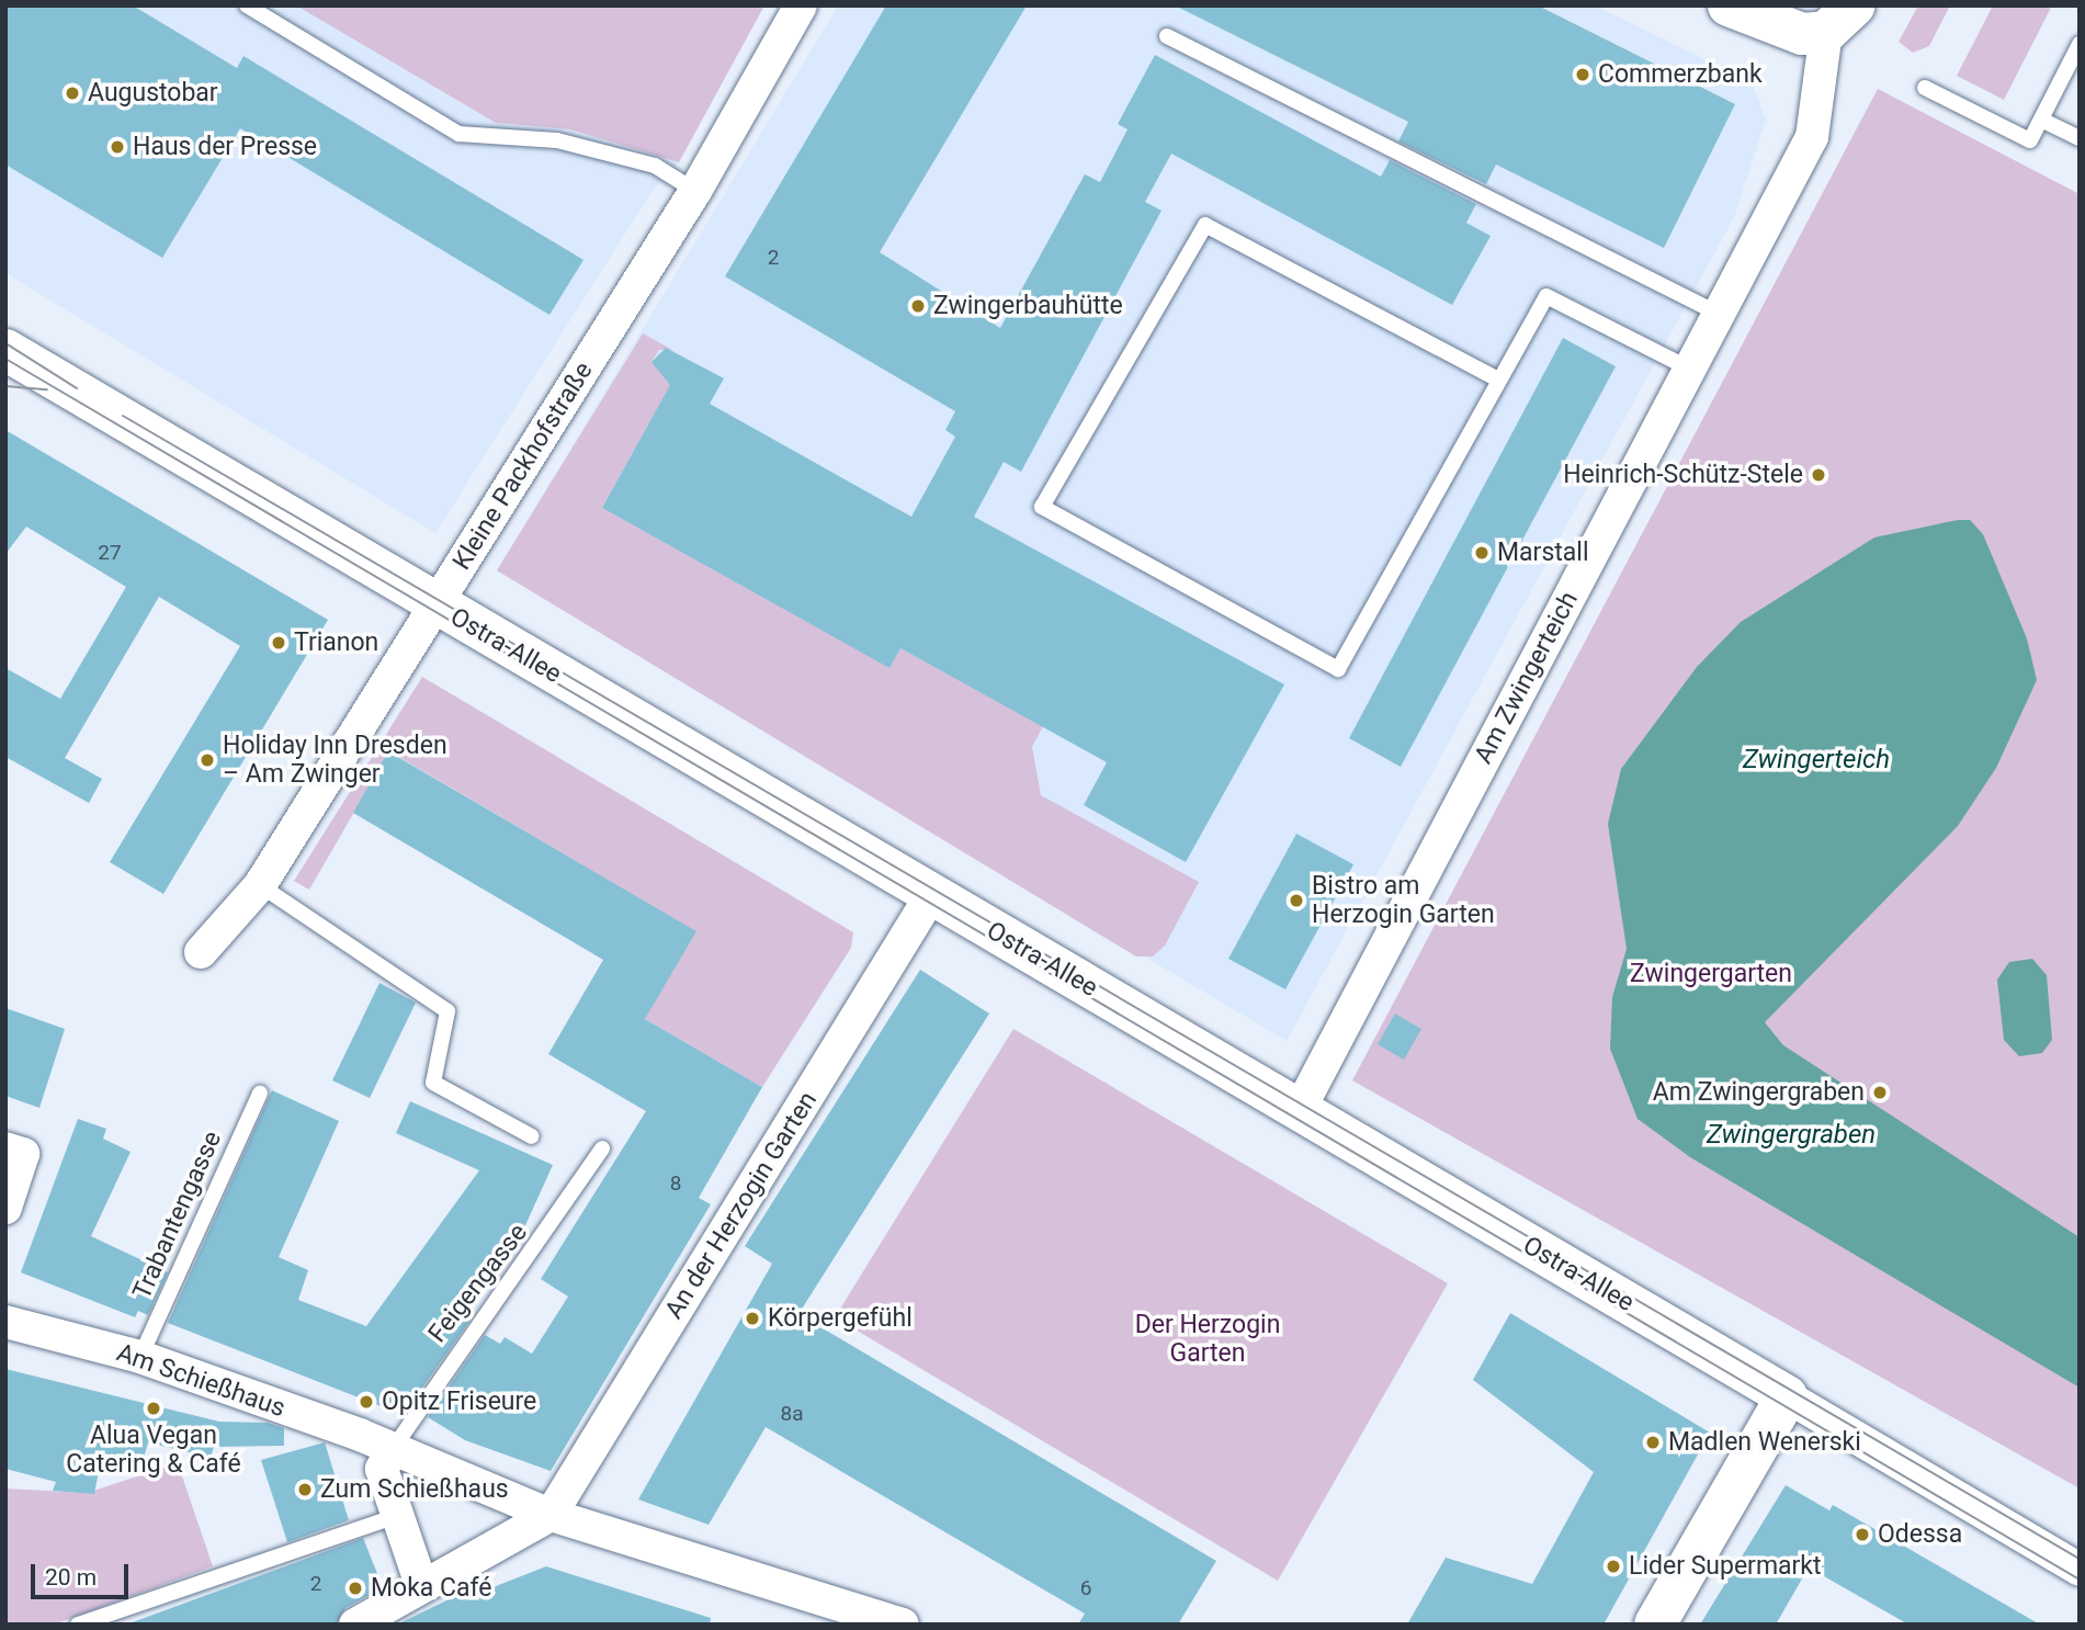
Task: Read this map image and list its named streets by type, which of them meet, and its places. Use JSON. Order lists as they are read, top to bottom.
{
  "streets": {
    "street": [
      "Kleine Packhofstraße",
      "Ostra-Allee",
      "Am Zwingerteich",
      "An der Herzogin Garten",
      "Am Schießhaus"
    ],
    "lane": ["Trabantengasse", "Feigengasse"]
  },
  "crossings": [
    ["Kleine Packhofstraße", "Ostra-Allee"],
    ["Ostra-Allee", "Am Zwingerteich"],
    ["Ostra-Allee", "An der Herzogin Garten"],
    ["An der Herzogin Garten", "Am Schießhaus"],
    ["Trabantengasse", "Am Schießhaus"],
    ["Feigengasse", "Am Schießhaus"]
  ],
  "water": ["Zwingerteich", "Zwingergraben"],
  "parks": ["Zwingergarten", "Der Herzogin Garten"],
  "places": [
    "Commerzbank",
    "Augustobar",
    "Haus der Presse",
    "Zwingerbauhütte",
    "Heinrich-Schütz-Stele",
    "Marstall",
    "Trianon",
    "Holiday Inn Dresden – Am Zwinger",
    "Bistro am Herzogin Garten",
    "Am Zwingergraben",
    "Körpergefühl",
    "Opitz Friseure",
    "Alua Vegan Catering & Café",
    "Madlen Wenerski",
    "Zum Schießhaus",
    "Odessa",
    "Lider Supermarkt",
    "Moka Café"
  ],
  "house_numbers": [
    "2",
    "27",
    "8",
    "8a",
    "2",
    "6"
  ],
  "scale_bar": "20 m"
}
